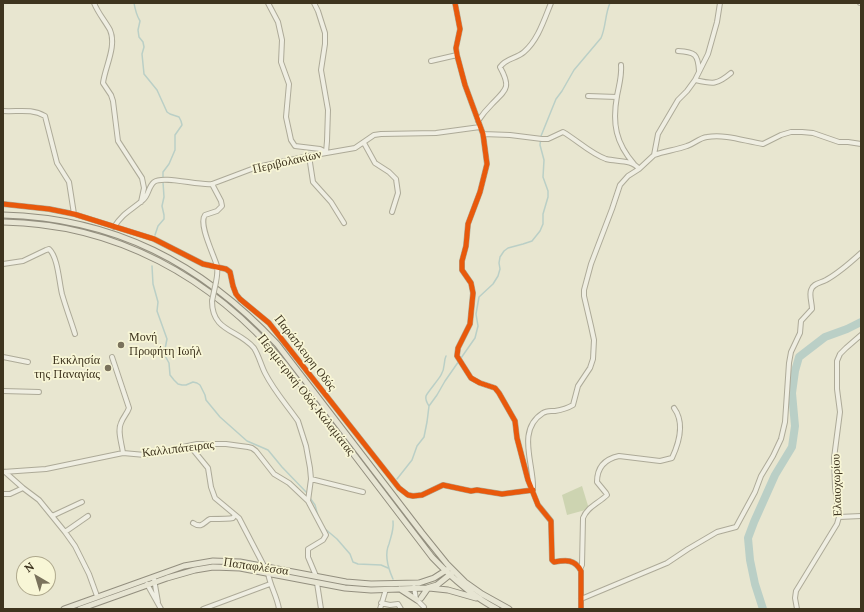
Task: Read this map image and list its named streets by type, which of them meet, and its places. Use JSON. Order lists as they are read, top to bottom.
{
  "streets": {
    "main road": ["Περιμετρική Οδός Καλαμάτας", "Παπαφλέσσα"],
    "street": [
      "Περιβολακίων",
      "Παράπλευρη Οδός",
      "Καλλιπάτειρας",
      "Ελαιοχωρίου"
    ]
  },
  "crossings": [
    ["Περιβολακίων", "Παράπλευρη Οδός"],
    ["Περιμετρική Οδός Καλαμάτας", "Παπαφλέσσα"],
    ["Καλλιπάτειρας", "Παπαφλέσσα"]
  ],
  "places": ["Μονή Προφήτη Ιωήλ", "Εκκλησία της Παναγίας"],
  "north": "top left"
}
